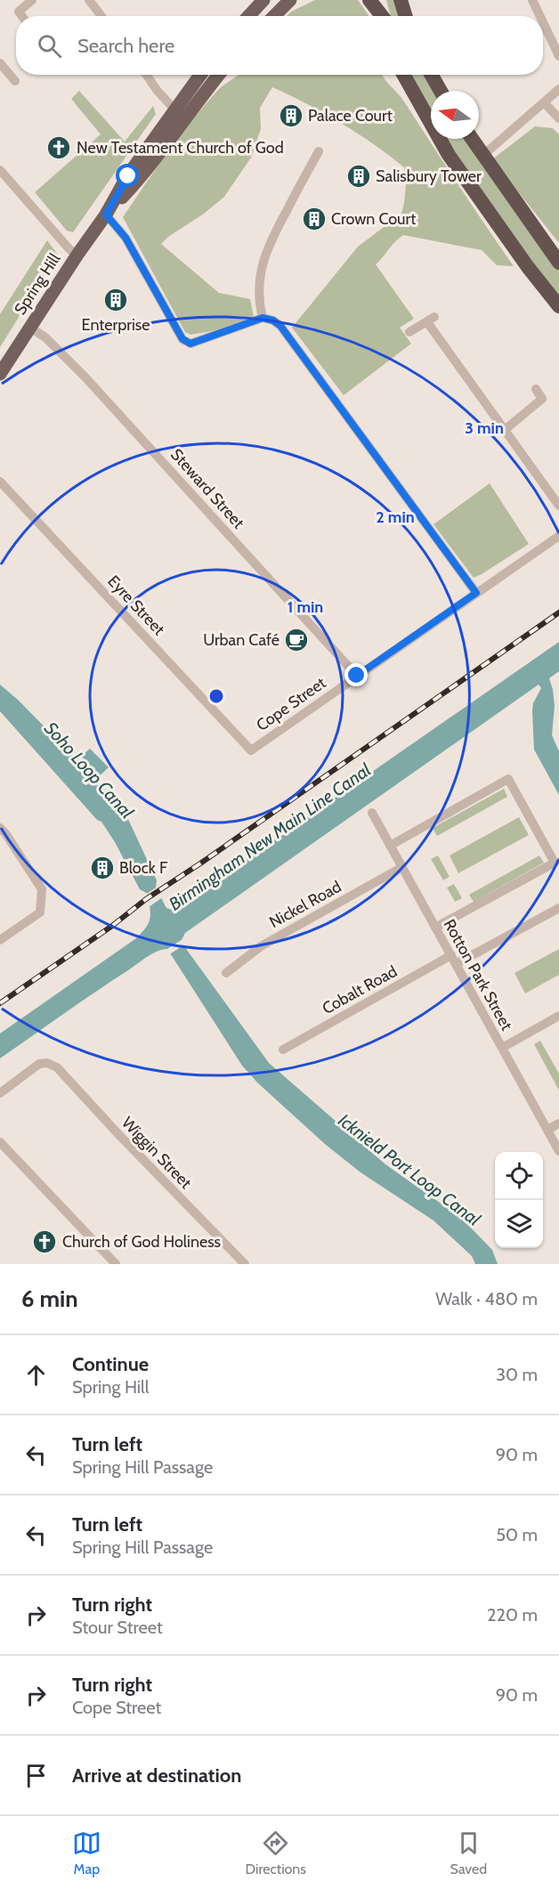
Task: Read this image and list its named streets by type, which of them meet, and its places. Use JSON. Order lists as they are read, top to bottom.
{
  "streets": {
    "main road": ["Spring Hill"],
    "street": [
      "Steward Street",
      "Eyre Street",
      "Cope Street",
      "Nickel Road",
      "Rotton Park Street",
      "Cobalt Road",
      "Wiggin Street"
    ]
  },
  "crossings": [
    ["Spring Hill", "Steward Street"],
    ["Steward Street", "Cope Street"],
    ["Eyre Street", "Cope Street"],
    ["Nickel Road", "Rotton Park Street"],
    ["Rotton Park Street", "Cobalt Road"]
  ],
  "water": ["Soho Loop Canal", "Birmingham New Main Line Canal", "Icknield Port Loop Canal"],
  "places": {
    "building": [
      "Palace Court",
      "Salisbury Tower",
      "Crown Court",
      "Enterprise",
      "Block F"
    ],
    "church": ["New Testament Church of God", "Church of God Holiness"],
    "cafe": ["Urban Café"]
  },
  "north": "left",
  "page": {
    "search": "Search here",
    "heading": ["6 min", "Walk · 480 m"],
    "list": [
      ["Continue", "Spring Hill", "30 m"],
      ["Turn left", "Spring Hill Passage", "90 m"],
      ["Turn left", "Spring Hill Passage", "50 m"],
      ["Turn right", "Stour Street", "220 m"],
      ["Turn right", "Cope Street", "90 m"],
      "Arrive at destination"
    ],
    "nav": ["Map", "Directions", "Saved"]
  },
  "rings": ["3 min", "2 min", "1 min"]
}
